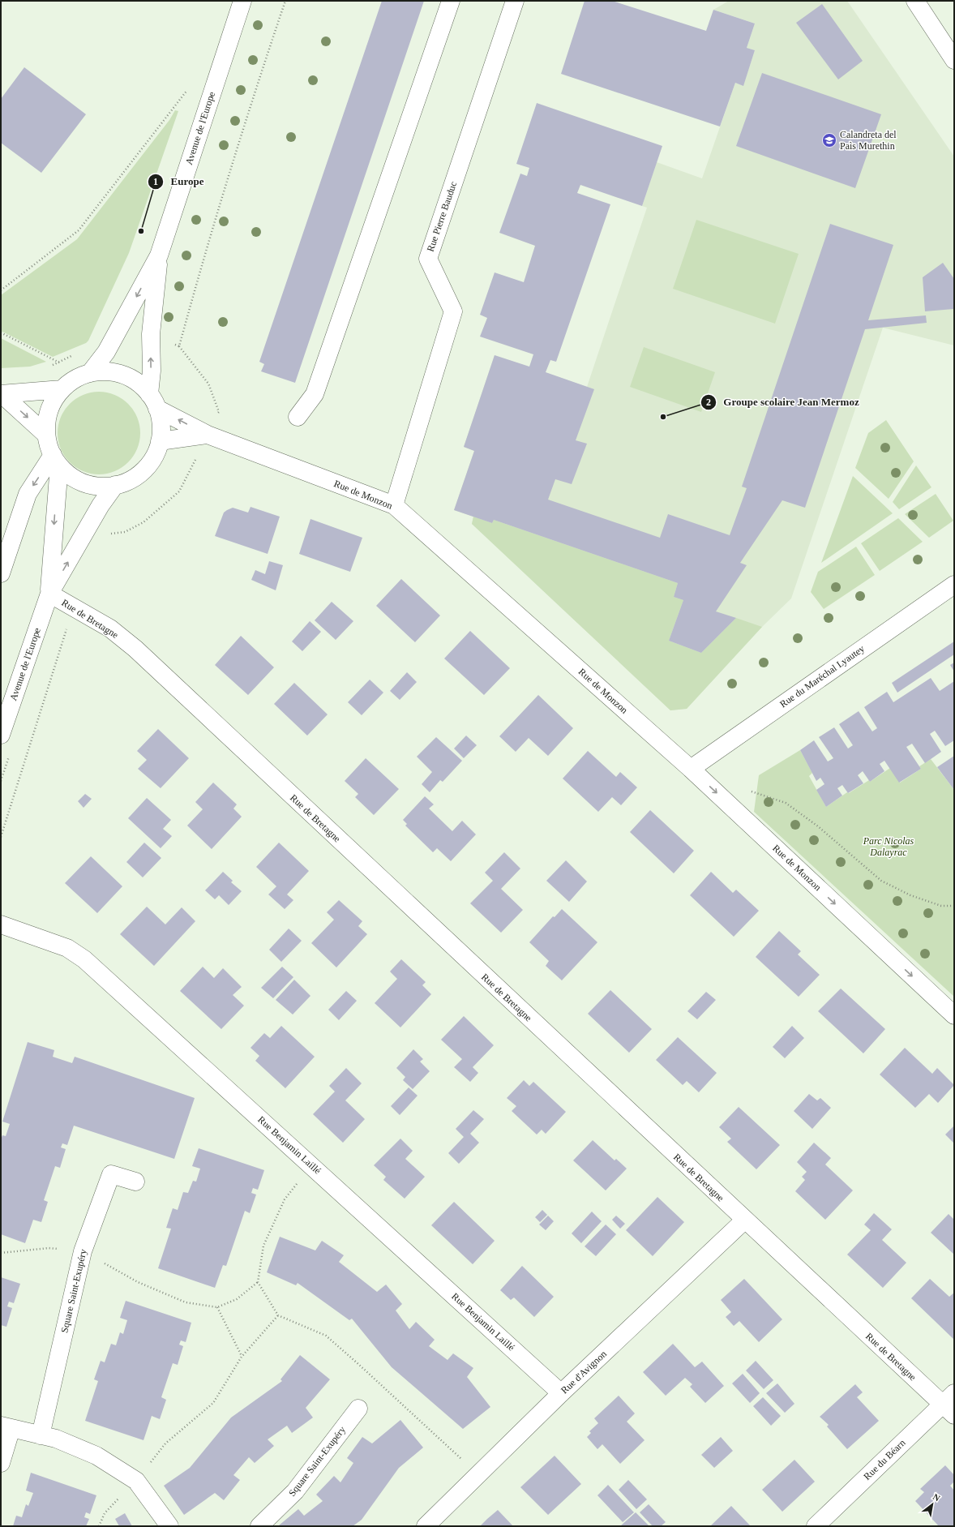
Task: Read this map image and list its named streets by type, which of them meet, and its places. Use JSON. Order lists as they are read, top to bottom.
{
  "streets": {
    "street": [
      "Avenue de l'Europe",
      "Rue Pierre Bauduc",
      "Rue de Monzon",
      "Rue de Bretagne",
      "Rue du Maréchal Lyautey",
      "Rue Benjamin Laillé",
      "Square Saint-Exupéry",
      "Rue d'Avignon",
      "Rue du Béarn"
    ]
  },
  "crossings": [
    ["Avenue de l'Europe", "Rue de Monzon"],
    ["Avenue de l'Europe", "Rue de Bretagne"],
    ["Rue Pierre Bauduc", "Rue de Monzon"],
    ["Rue de Monzon", "Rue du Maréchal Lyautey"],
    ["Rue de Bretagne", "Rue d'Avignon"],
    ["Rue de Bretagne", "Rue du Béarn"],
    ["Rue Benjamin Laillé", "Rue d'Avignon"]
  ],
  "parks": ["Parc Nicolas Dalayrac"],
  "places": {
    "school or university": ["Calandreta del Paìs Murethin"],
    "other": ["Europe", "Groupe scolaire Jean Mermoz"]
  },
  "north": "top right"
}
